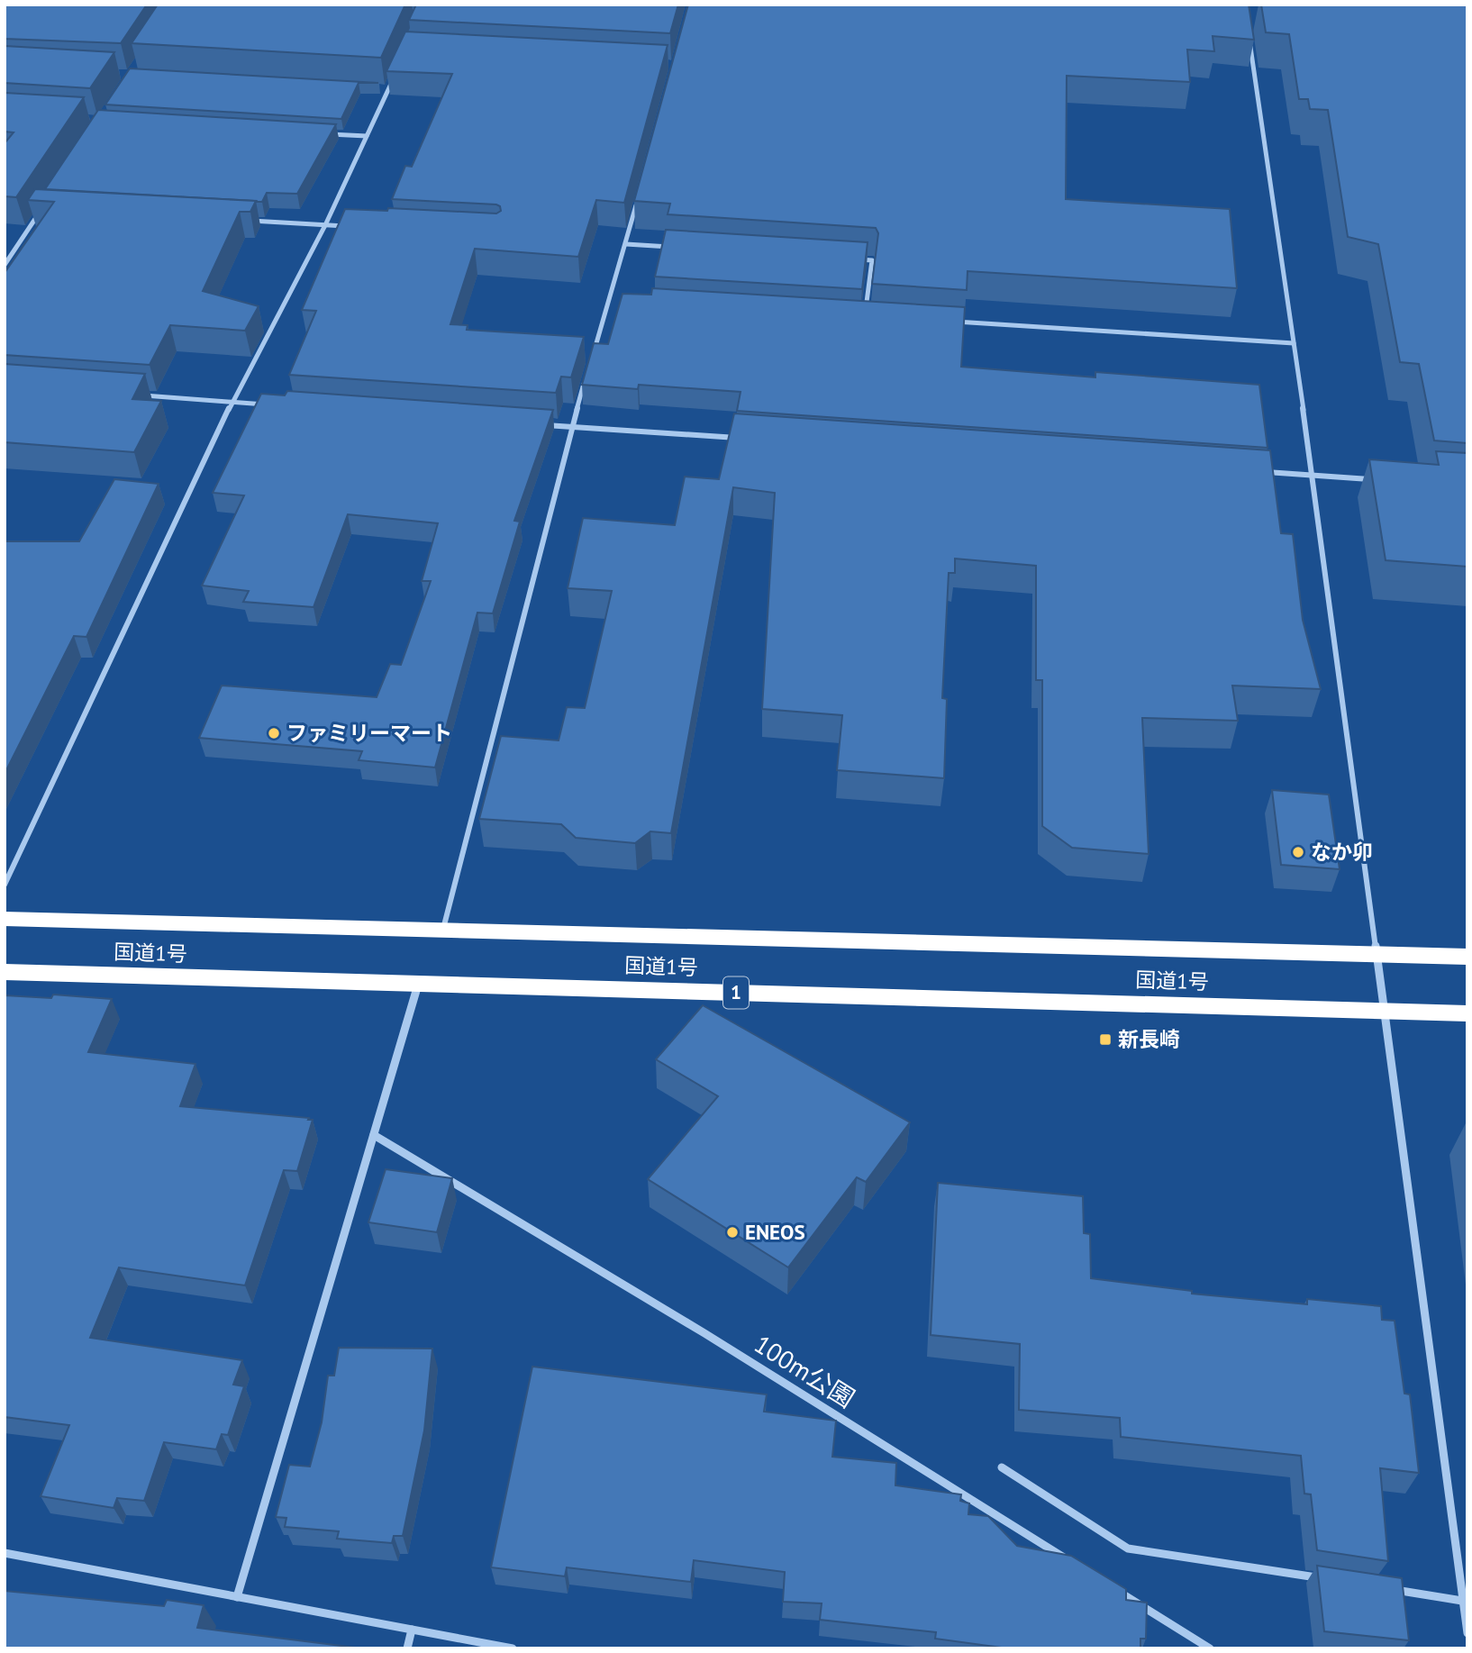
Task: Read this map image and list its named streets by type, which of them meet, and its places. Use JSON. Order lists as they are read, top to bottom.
{
  "streets": {
    "highway": ["国道1号", "1"],
    "street": ["100m公園"]
  },
  "places": {
    "other": ["ファミリーマート", "なか卯", "ENEOS"],
    "transit": ["新長崎"]
  }
}
